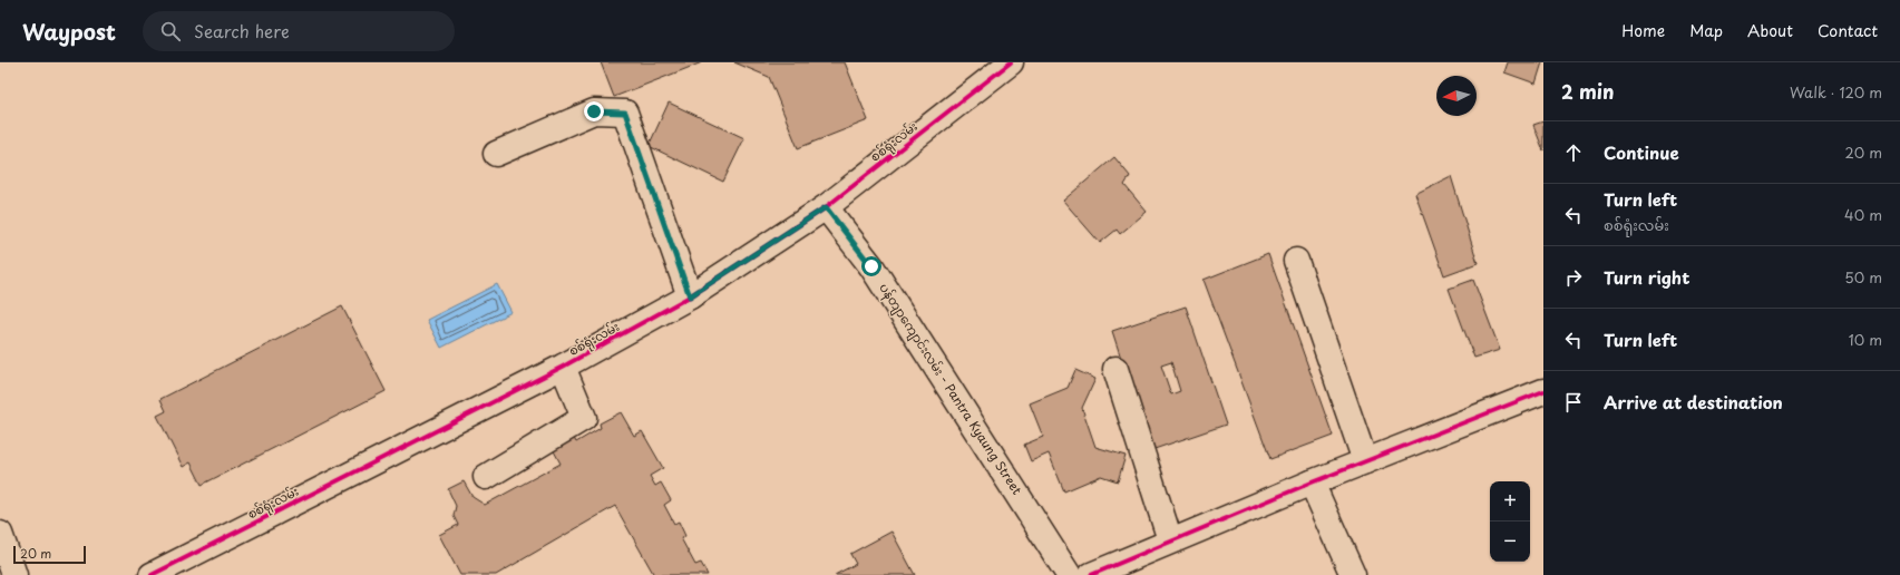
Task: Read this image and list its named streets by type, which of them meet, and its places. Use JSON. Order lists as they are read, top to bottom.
{
  "streets": {
    "street": ["စစ်ရုံးလမ်း", "ပန်တျာကျောင်းလမ်း - Pantra Kyaung Street"]
  },
  "crossings": [
    ["စစ်ရုံးလမ်း", "ပန်တျာကျောင်းလမ်း - Pantra Kyaung Street"]
  ],
  "scale_bar": "20 m",
  "north": "left",
  "page": {
    "header": "Waypost",
    "search": "Search here",
    "nav": [
      "Home",
      "Map",
      "About",
      "Contact"
    ],
    "heading": ["2 min", "Walk · 120 m"],
    "list": [
      ["Continue", "20 m"],
      ["Turn left", "စစ်ရုံးလမ်း", "40 m"],
      ["Turn right", "50 m"],
      ["Turn left", "10 m"],
      "Arrive at destination"
    ],
    "map_buttons": ["+", "−"],
    "scale": "20 m"
  }
}
